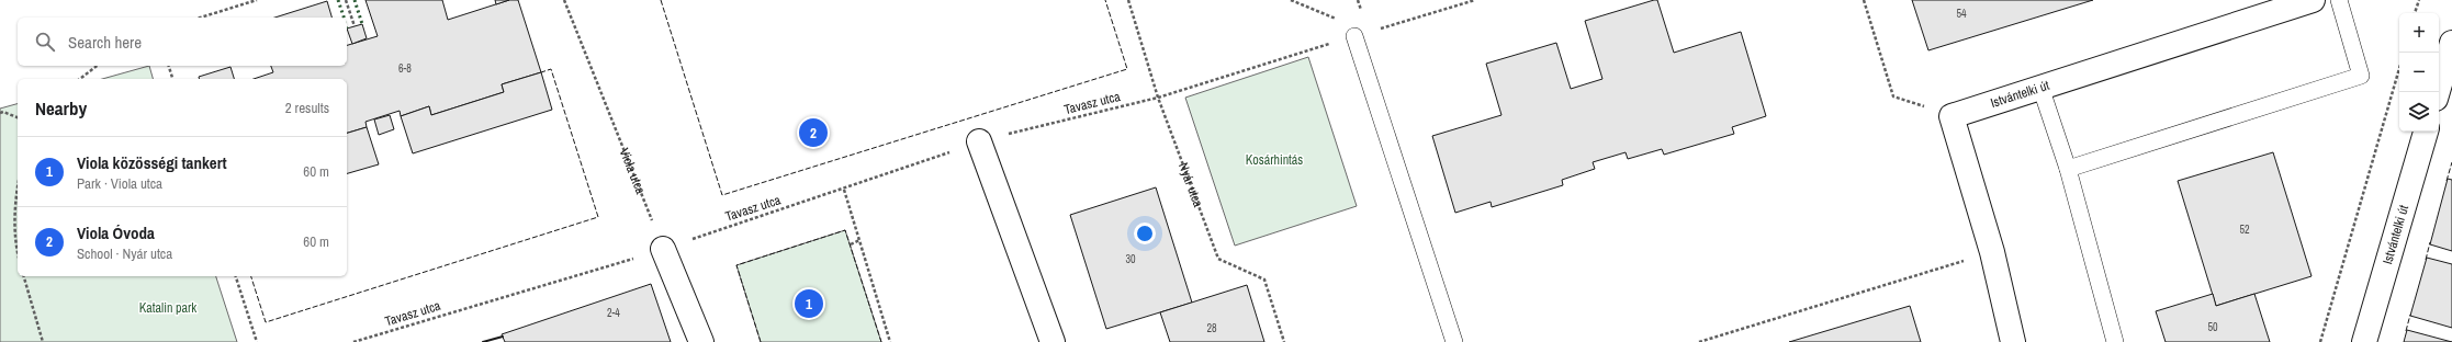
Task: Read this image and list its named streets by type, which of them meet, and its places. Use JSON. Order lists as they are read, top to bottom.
{
  "streets": {
    "street": ["Istvántelki út"],
    "path": ["Tavasz utca", "Viola utca", "Nyár utca"]
  },
  "crossings": [
    ["Tavasz utca", "Viola utca"],
    ["Tavasz utca", "Nyár utca"]
  ],
  "parks": ["Kosárhintás", "Katalin park"],
  "house_numbers": [
    "54",
    "6-8",
    "52",
    "30",
    "2-4",
    "50",
    "28"
  ],
  "page": {
    "map_buttons": ["+", "−"],
    "search": "Search here",
    "heading": ["Nearby", "2 results"],
    "pins": ["2", "1"],
    "list": [
      {
        "mark": "1",
        "name": "Viola közösségi tankert",
        "note": "Park · Viola utca",
        "value": "60 m"
      },
      {
        "mark": "2",
        "name": "Viola Óvoda",
        "note": "School · Nyár utca",
        "value": "60 m"
      }
    ]
  }
}
